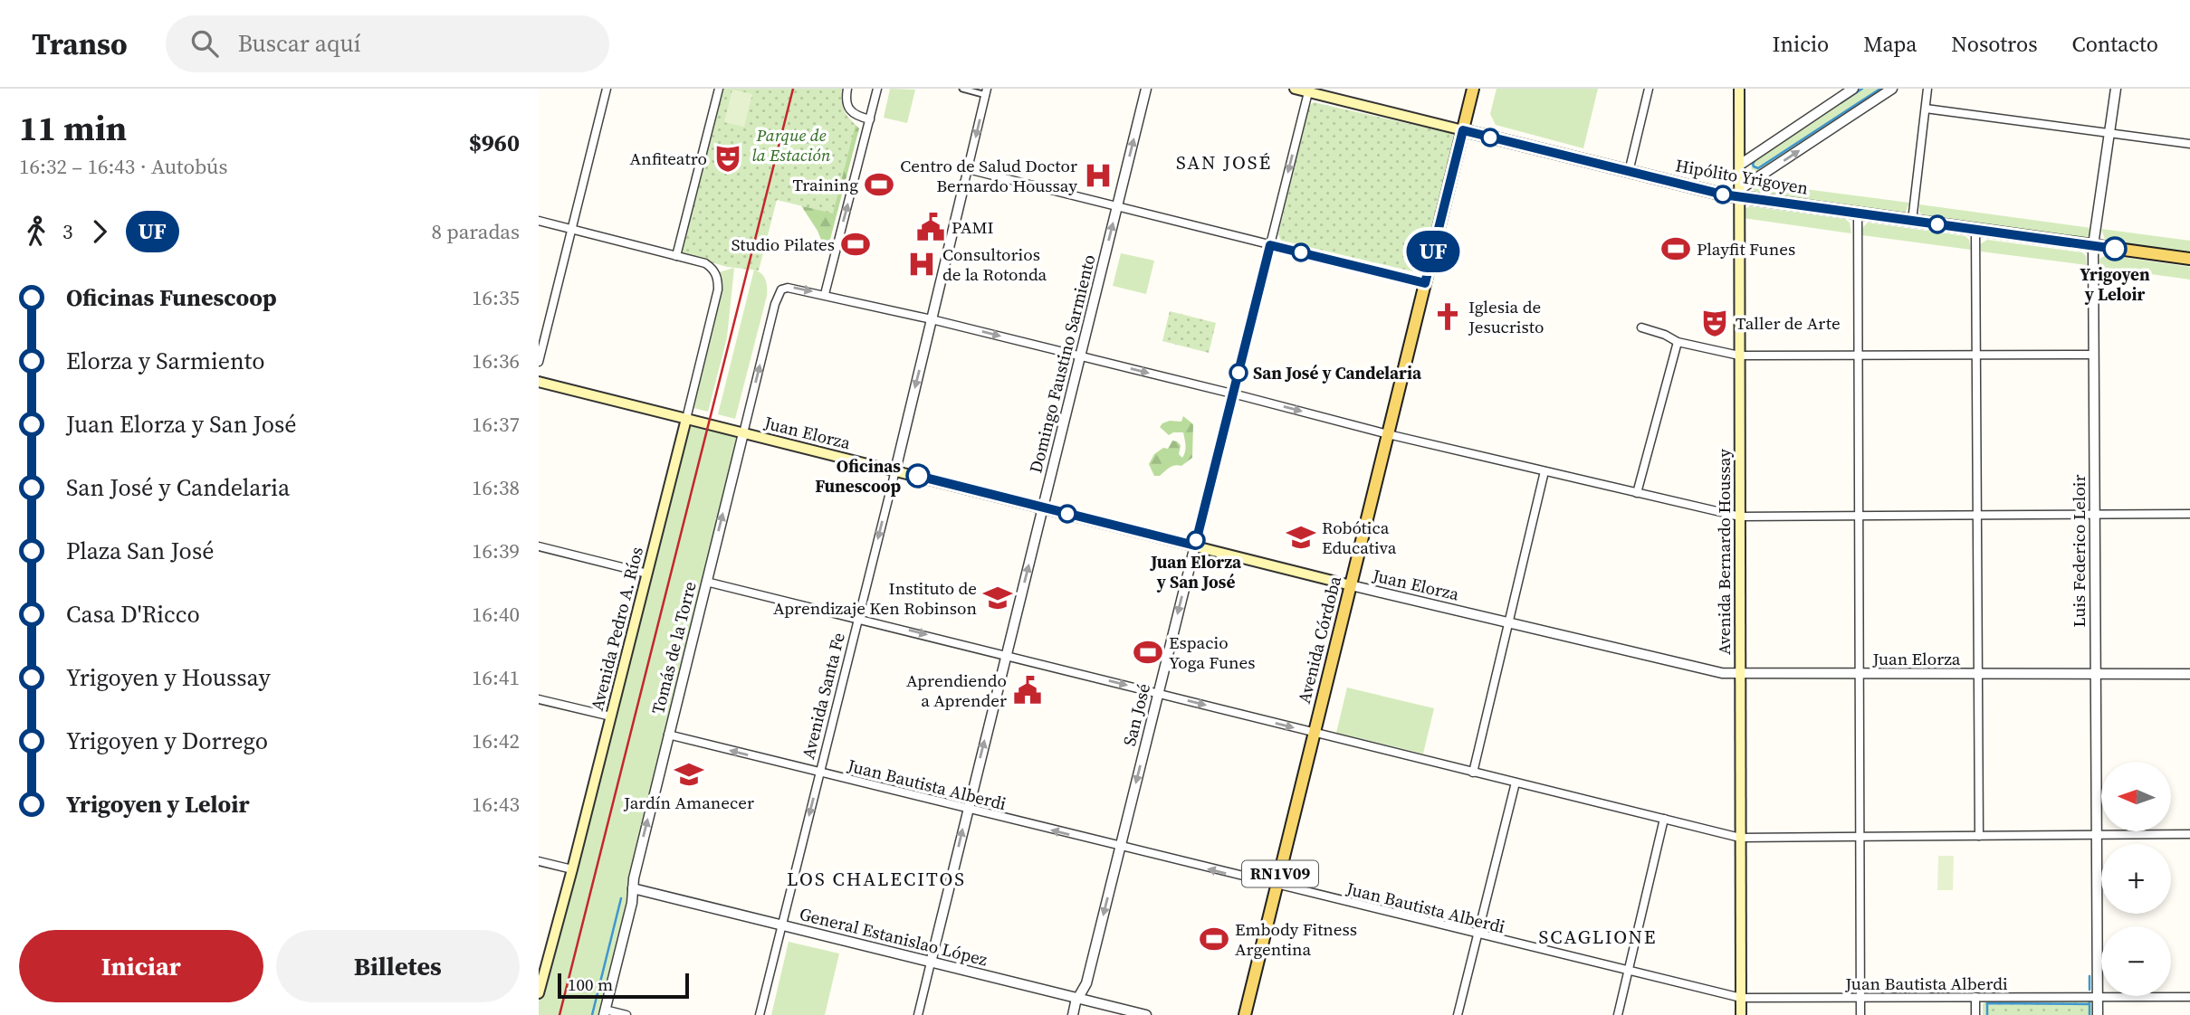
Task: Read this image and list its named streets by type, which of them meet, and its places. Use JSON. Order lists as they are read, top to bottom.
{
  "streets": {
    "main road": [
      "Hipólito Yrigoyen",
      "Juan Elorza",
      "Avenida Bernardo Houssay",
      "Avenida Pedro A. Ríos",
      "Avenida Córdoba",
      "RN1V09"
    ],
    "street": [
      "Domingo Faustino Sarmiento",
      "Luis Federico Leloir",
      "Tomás de la Torre",
      "Avenida Santa Fe",
      "San José",
      "Juan Bautista Alberdi",
      "General Estanislao López"
    ]
  },
  "crossings": [
    ["Hipólito Yrigoyen", "Luis Federico Leloir"],
    ["Hipólito Yrigoyen", "Avenida Bernardo Houssay"],
    ["Hipólito Yrigoyen", "Avenida Córdoba"],
    ["Hipólito Yrigoyen", "San José"],
    ["Domingo Faustino Sarmiento", "Juan Elorza"],
    ["Domingo Faustino Sarmiento", "Juan Bautista Alberdi"],
    ["Domingo Faustino Sarmiento", "General Estanislao López"],
    ["Juan Elorza", "Luis Federico Leloir"],
    ["Juan Elorza", "Avenida Bernardo Houssay"],
    ["Juan Elorza", "Avenida Pedro A. Ríos"],
    ["Juan Elorza", "Avenida Córdoba"],
    ["Juan Elorza", "Tomás de la Torre"],
    ["Juan Elorza", "Avenida Santa Fe"],
    ["Juan Elorza", "San José"],
    ["Luis Federico Leloir", "Juan Bautista Alberdi"],
    ["Avenida Bernardo Houssay", "Juan Bautista Alberdi"],
    ["Avenida Córdoba", "Juan Bautista Alberdi"],
    ["Tomás de la Torre", "Juan Bautista Alberdi"],
    ["Tomás de la Torre", "General Estanislao López"],
    ["Avenida Santa Fe", "Juan Bautista Alberdi"],
    ["Avenida Santa Fe", "General Estanislao López"],
    ["San José", "Juan Bautista Alberdi"],
    ["San José", "General Estanislao López"]
  ],
  "one_way": [
    "Domingo Faustino Sarmiento",
    "Tomás de la Torre",
    "Avenida Santa Fe",
    "San José"
  ],
  "districts": ["SAN JOSÉ", "LOS CHALECITOS", "SCAGLIONE"],
  "parks": ["Parque de la Estación"],
  "places": {
    "theatre": ["Anfiteatro", "Taller de Arte"],
    "hospital": ["Centro de Salud Doctor Bernardo Houssay", "Consultorios de la Rotonda"],
    "sports": [
      "Training",
      "Studio Pilates",
      "Playfit Funes",
      "Espacio Yoga Funes",
      "Embody Fitness Argentina"
    ],
    "public building": ["PAMI", "Aprendiendo a Aprender"],
    "other": [
      "Yrigoyen y Leloir",
      "San José y Candelaria",
      "Oficinas Funescoop",
      "Juan Elorza y San José"
    ],
    "church": ["Iglesia de Jesucristo"],
    "school or university": ["Robótica Educativa", "Instituto de Aprendizaje Ken Robinson", "Jardín Amanecer"]
  },
  "lines": ["bus line UF"],
  "scale_bar": "100 m",
  "north": "left",
  "page": {
    "header": "Transo",
    "search": "Buscar aquí",
    "nav": [
      "Inicio",
      "Mapa",
      "Nosotros",
      "Contacto"
    ],
    "heading": ["11 min", "16:32 – 16:43 · Autobús", "$960"],
    "on_map": "UF",
    "legs": ["3", "UF", "8 paradas"],
    "list": [
      {
        "name": "Oficinas Funescoop",
        "value": "16:35"
      },
      {
        "name": "Elorza y Sarmiento",
        "value": "16:36"
      },
      {
        "name": "Juan Elorza y San José",
        "value": "16:37"
      },
      {
        "name": "San José y Candelaria",
        "value": "16:38"
      },
      {
        "name": "Plaza San José",
        "value": "16:39"
      },
      {
        "name": "Casa D'Ricco",
        "value": "16:40"
      },
      {
        "name": "Yrigoyen y Houssay",
        "value": "16:41"
      },
      {
        "name": "Yrigoyen y Dorrego",
        "value": "16:42"
      },
      {
        "name": "Yrigoyen y Leloir",
        "value": "16:43"
      }
    ],
    "map_buttons": ["+", "−"],
    "buttons": ["Iniciar", "Billetes"],
    "scale": "100 m"
  }
}
